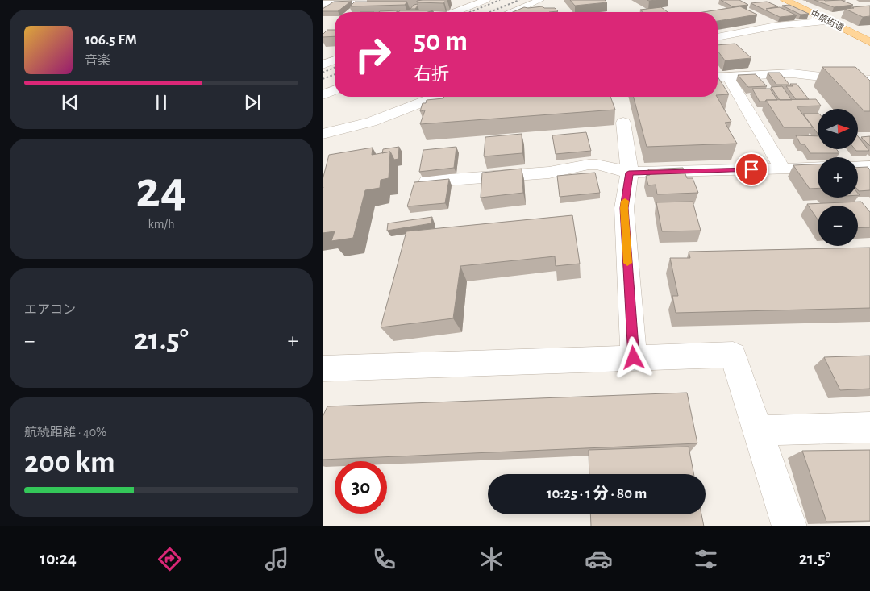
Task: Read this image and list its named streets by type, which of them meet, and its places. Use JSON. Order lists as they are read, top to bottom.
{
  "streets": {
    "main road": ["中原街道"]
  },
  "north": "right",
  "page": {
    "turn": ["50 m", "右折"],
    "song": ["106.5 FM", "音楽"],
    "map_buttons": ["+", "−"],
    "tile": [
      ["24", "km/h"],
      "エアコン",
      ["航続距離 · 40%", "200 km"]
    ],
    "heat": ["−", "21.5°", "+"],
    "limit": "30",
    "trip": "10:25 · 1 分 · 80 m",
    "tabs": ["10:24", "21.5°"]
  }
}
